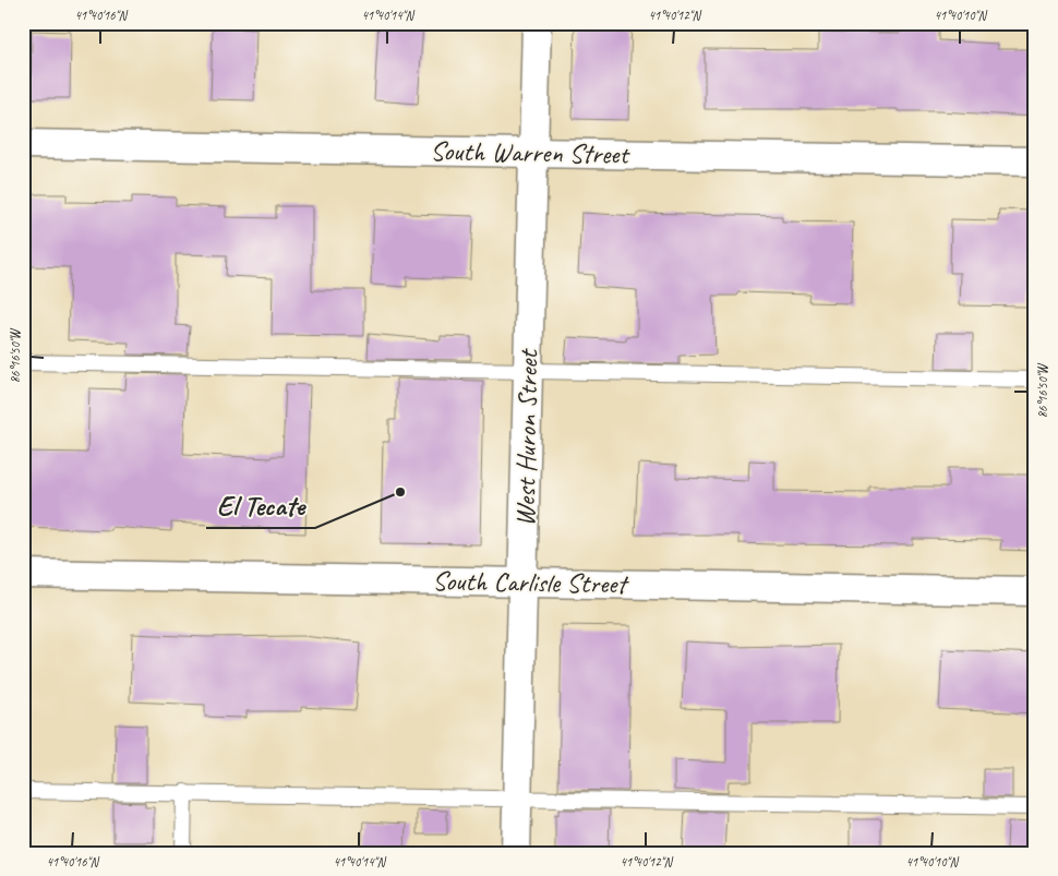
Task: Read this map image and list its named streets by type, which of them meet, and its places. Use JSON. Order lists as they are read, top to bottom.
{
  "streets": {
    "street": ["South Warren Street", "West Huron Street", "South Carlisle Street"]
  },
  "crossings": [
    ["South Warren Street", "West Huron Street"],
    ["West Huron Street", "South Carlisle Street"]
  ],
  "places": ["El Tecate"],
  "coordinates": [
    "41°40'16\"N",
    "41°40'14\"N",
    "41°40'12\"N",
    "41°40'10\"N",
    "86°16'50\"W"
  ]
}
